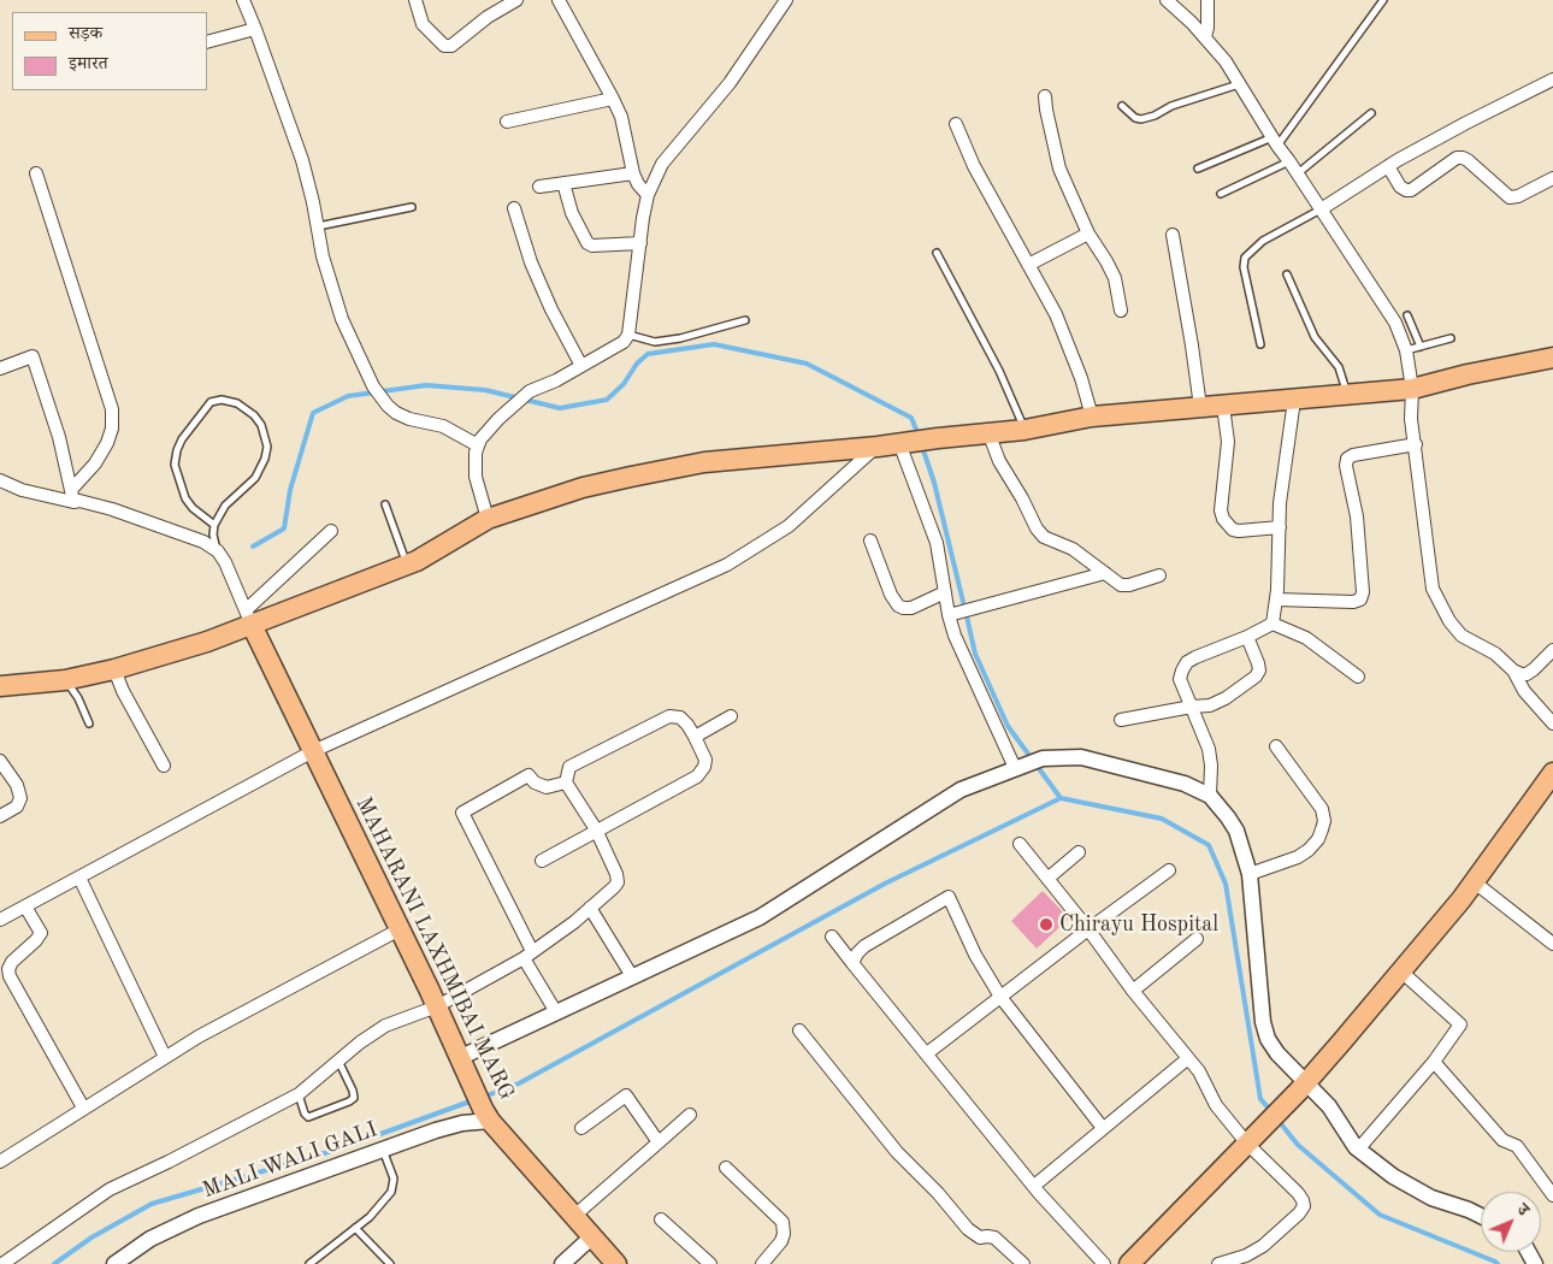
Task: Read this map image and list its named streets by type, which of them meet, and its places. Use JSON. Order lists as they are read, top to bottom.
{
  "streets": {
    "main road": ["MAHARANI LAXHMIBAI MARG"],
    "street": ["MALI WALI GALI"]
  },
  "crossings": [
    ["MAHARANI LAXHMIBAI MARG", "MALI WALI GALI"]
  ],
  "places": ["Chirayu Hospital"],
  "legend": ["सड़क", "इमारत"],
  "north": "top right"
}
